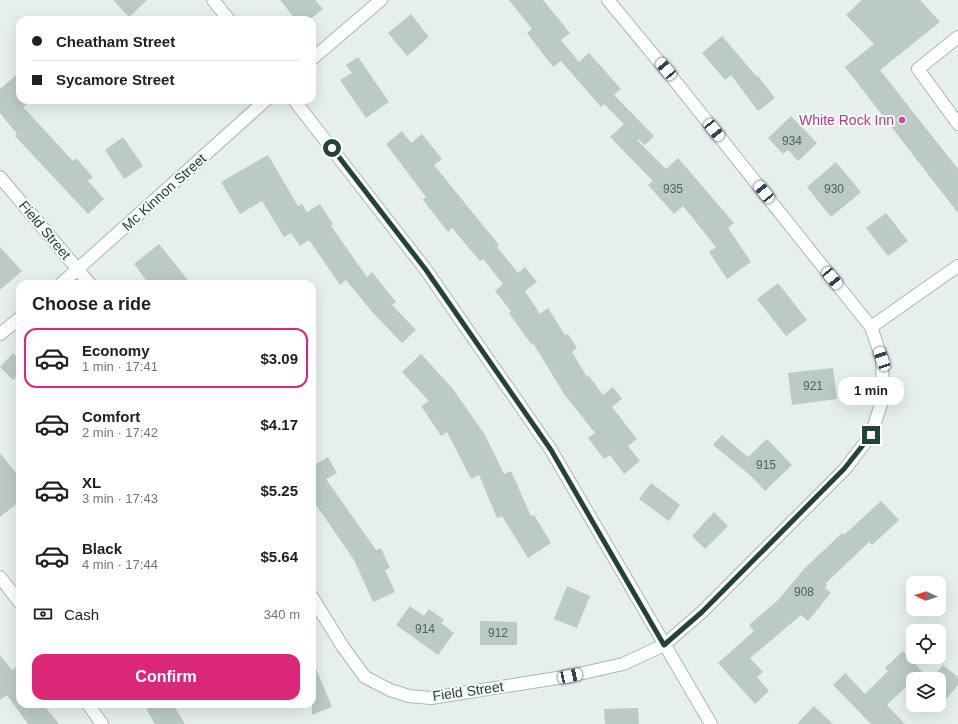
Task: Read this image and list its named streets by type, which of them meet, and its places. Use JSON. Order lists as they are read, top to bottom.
{
  "streets": {
    "street": ["Mc Kinnon Street", "Field Street"]
  },
  "crossings": [
    ["Mc Kinnon Street", "Field Street"]
  ],
  "places": ["White Rock Inn"],
  "house_numbers": [
    "934",
    "935",
    "930",
    "921",
    "915",
    "908",
    "914",
    "912"
  ],
  "north": "left",
  "page": {
    "banner": ["Cheatham Street", "Sycamore Street"],
    "heading": "Choose a ride",
    "list": [
      {
        "name": "Economy",
        "note": "1 min · 17:41",
        "value": "$3.09"
      },
      {
        "name": "Comfort",
        "note": "2 min · 17:42",
        "value": "$4.17"
      },
      {
        "name": "XL",
        "note": "3 min · 17:43",
        "value": "$5.25"
      },
      {
        "name": "Black",
        "note": "4 min · 17:44",
        "value": "$5.64"
      }
    ],
    "bubble": "1 min",
    "pay": ["Cash", "340 m"],
    "buttons": "Confirm"
  }
}
